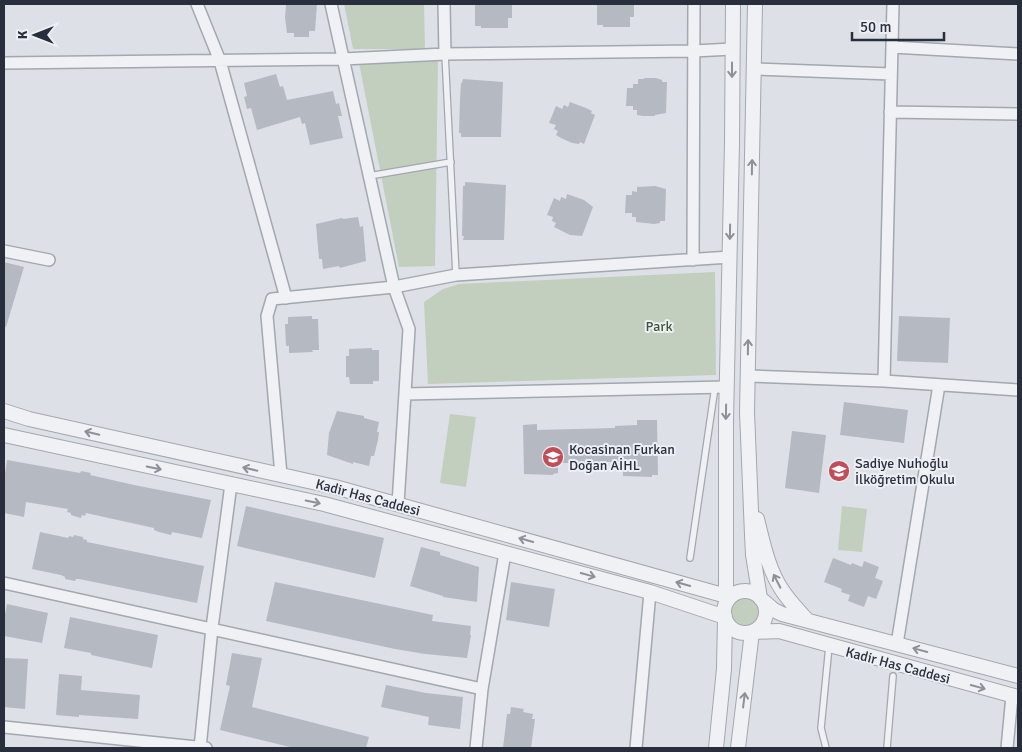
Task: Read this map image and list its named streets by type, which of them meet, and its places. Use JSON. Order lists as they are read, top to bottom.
{
  "streets": {
    "street": ["Kadir Has Caddesi"]
  },
  "parks": ["Park"],
  "places": {
    "school or university": ["Kocasinan Furkan Doğan AİHL", "Sadiye Nuhoğlu İlköğretim Okulu"]
  },
  "scale_bar": "50 m",
  "north": "left"
}
